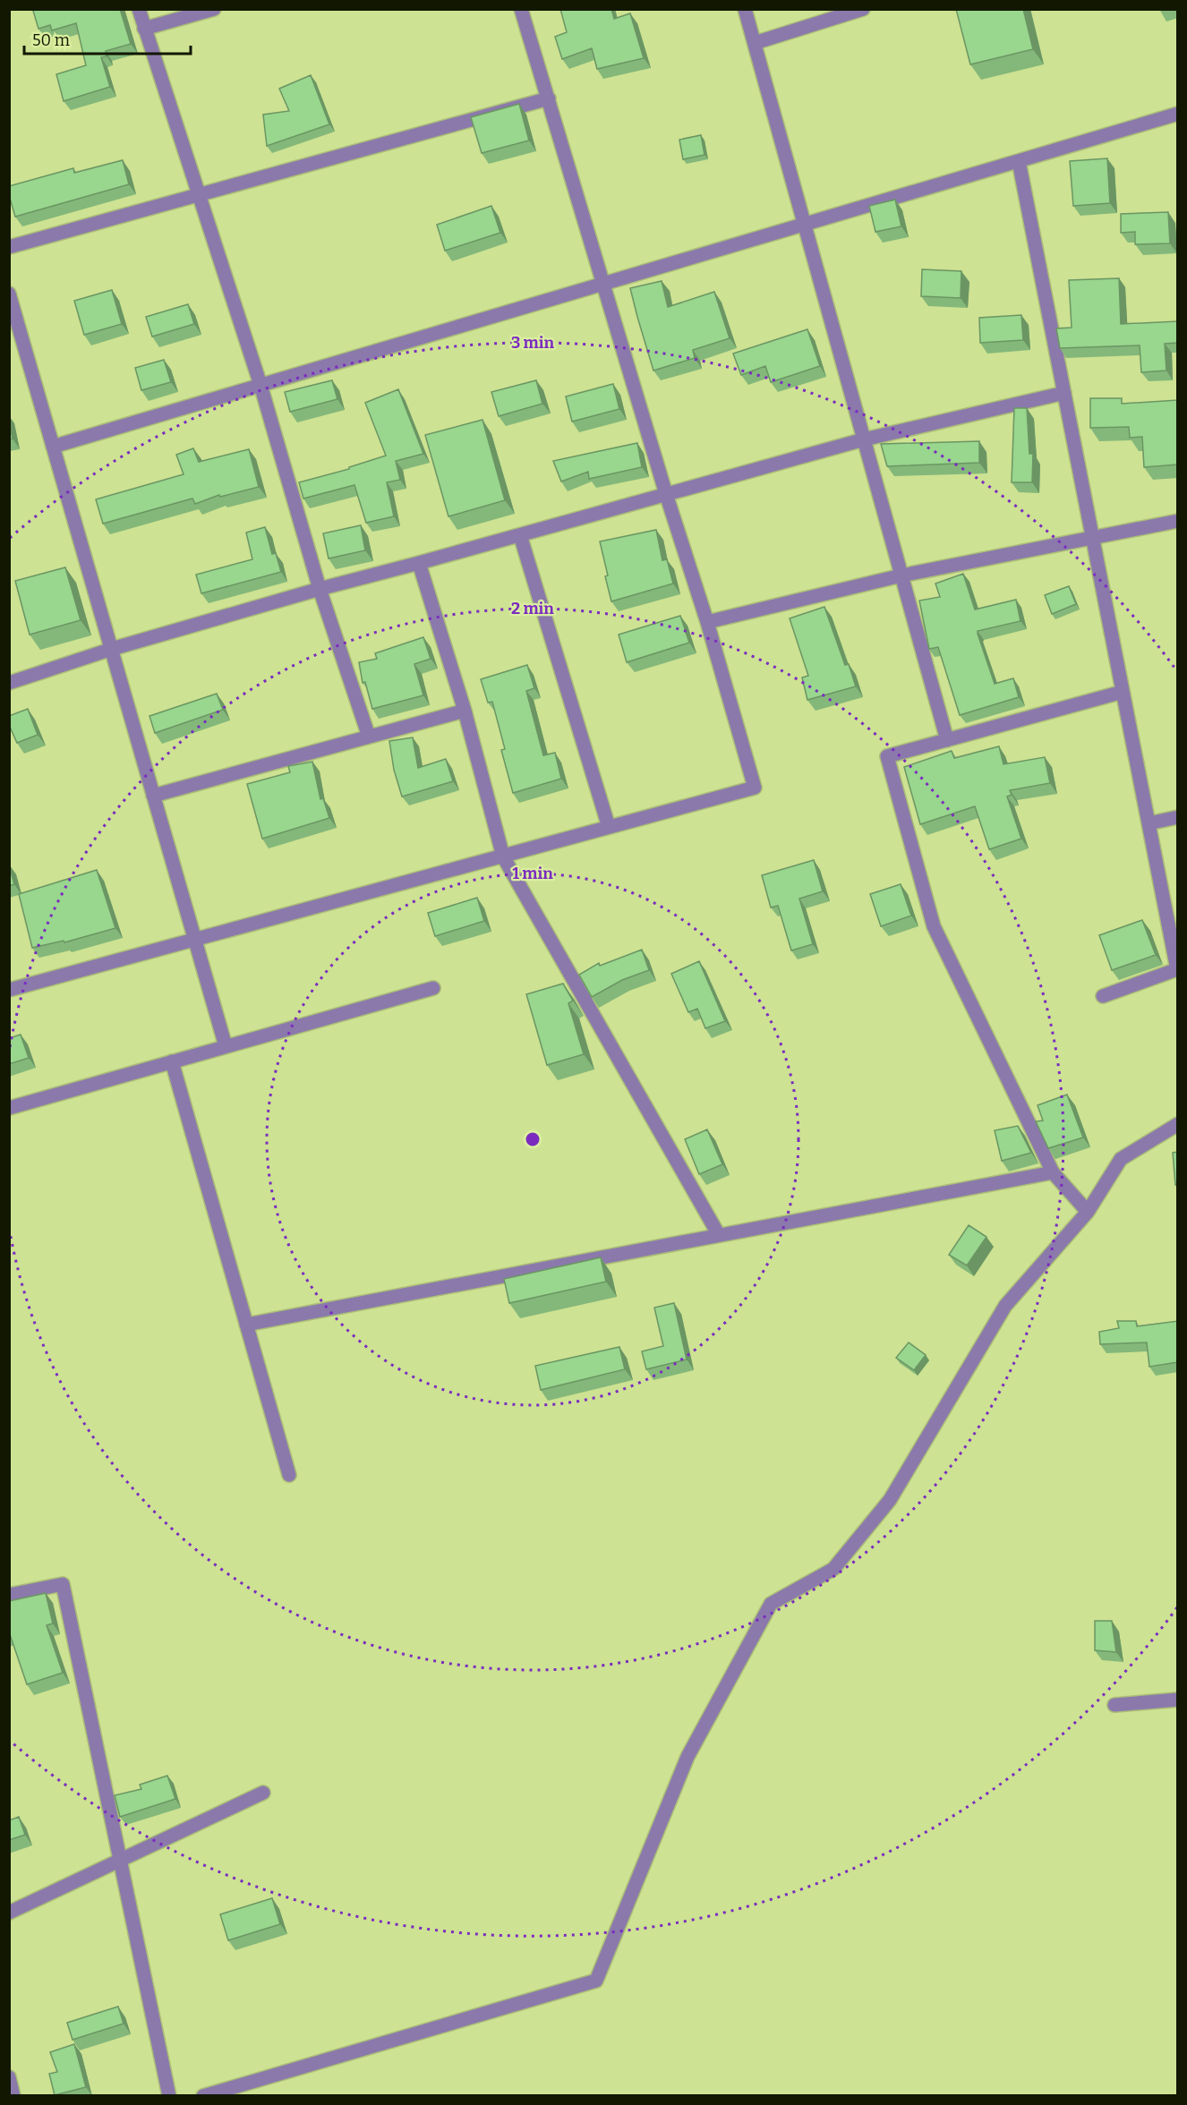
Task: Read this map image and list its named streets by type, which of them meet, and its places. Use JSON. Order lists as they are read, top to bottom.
{
  "scale_bar": "50 m",
  "rings": ["3 min", "2 min", "1 min"]
}
